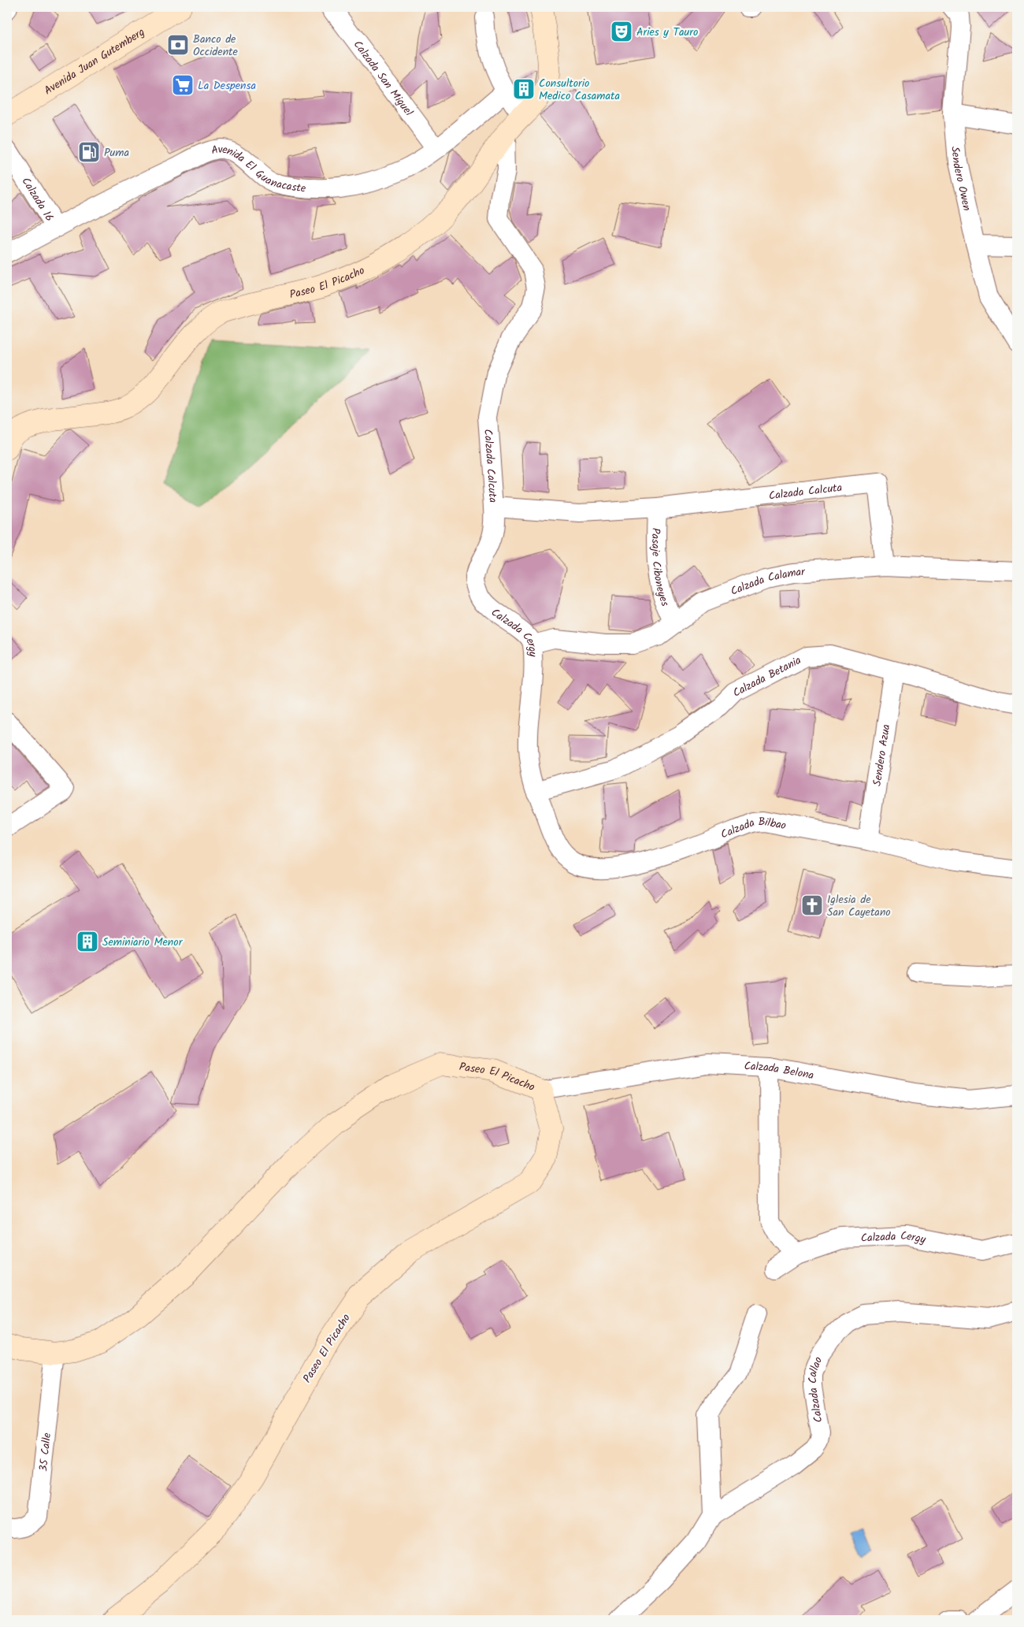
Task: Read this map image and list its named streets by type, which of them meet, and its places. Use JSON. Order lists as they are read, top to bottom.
{
  "streets": {
    "street": [
      "Avenida Juan Gutemberg",
      "Calzada San Miguel",
      "Avenida El Guanacaste",
      "Sendero Owen",
      "Calzada 16",
      "Paseo El Picacho",
      "Calzada Calcuta",
      "Pasaje Ciboneyes",
      "Calzada Calamar",
      "Calzada Cergy",
      "Calzada Betania",
      "Sendero Azua",
      "Calzada Bilbao",
      "Calzada Belona",
      "Calzada Callao",
      "35 Calle"
    ]
  },
  "crossings": [
    ["Calzada San Miguel", "Avenida El Guanacaste"],
    ["Avenida El Guanacaste", "Calzada 16"],
    ["Paseo El Picacho", "Calzada Calcuta"],
    ["Paseo El Picacho", "Calzada Belona"],
    ["Paseo El Picacho", "35 Calle"],
    ["Calzada Calcuta", "Pasaje Ciboneyes"],
    ["Calzada Calcuta", "Calzada Calamar"],
    ["Calzada Calcuta", "Calzada Cergy"],
    ["Pasaje Ciboneyes", "Calzada Calamar"],
    ["Calzada Calamar", "Calzada Cergy"],
    ["Calzada Cergy", "Calzada Betania"],
    ["Calzada Cergy", "Calzada Bilbao"],
    ["Calzada Betania", "Sendero Azua"],
    ["Calzada Betania", "Calzada Bilbao"],
    ["Sendero Azua", "Calzada Bilbao"]
  ],
  "places": {
    "theatre": ["Aries y Tauro"],
    "bank": ["Banco de Occidente"],
    "supermarket": ["La Despensa"],
    "building": ["Consultorio Medico Casamata", "Seminiario Menor"],
    "fuel station": ["Puma"],
    "church": ["Iglesia de San Cayetano"]
  }
}
